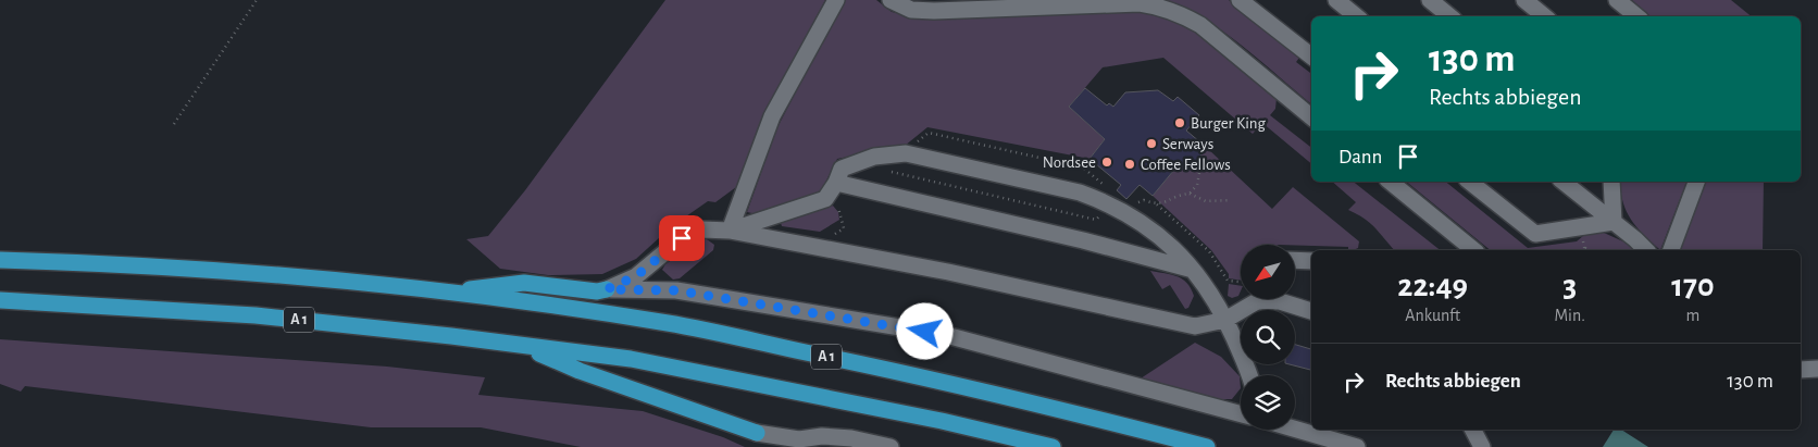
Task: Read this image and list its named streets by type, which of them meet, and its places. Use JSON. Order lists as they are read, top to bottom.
{
  "streets": {
    "highway": ["A 1"]
  },
  "places": [
    "Burger King",
    "Serways",
    "Nordsee",
    "Coffee Fellows"
  ],
  "north": "bottom left",
  "page": {
    "turn": ["130 m", "Rechts abbiegen"],
    "then": "Dann",
    "eta": [
      "22:49",
      "Ankunft",
      "3",
      "Min.",
      "170",
      "m"
    ],
    "list": [
      {
        "name": "Rechts abbiegen",
        "value": "130 m"
      }
    ]
  }
}
